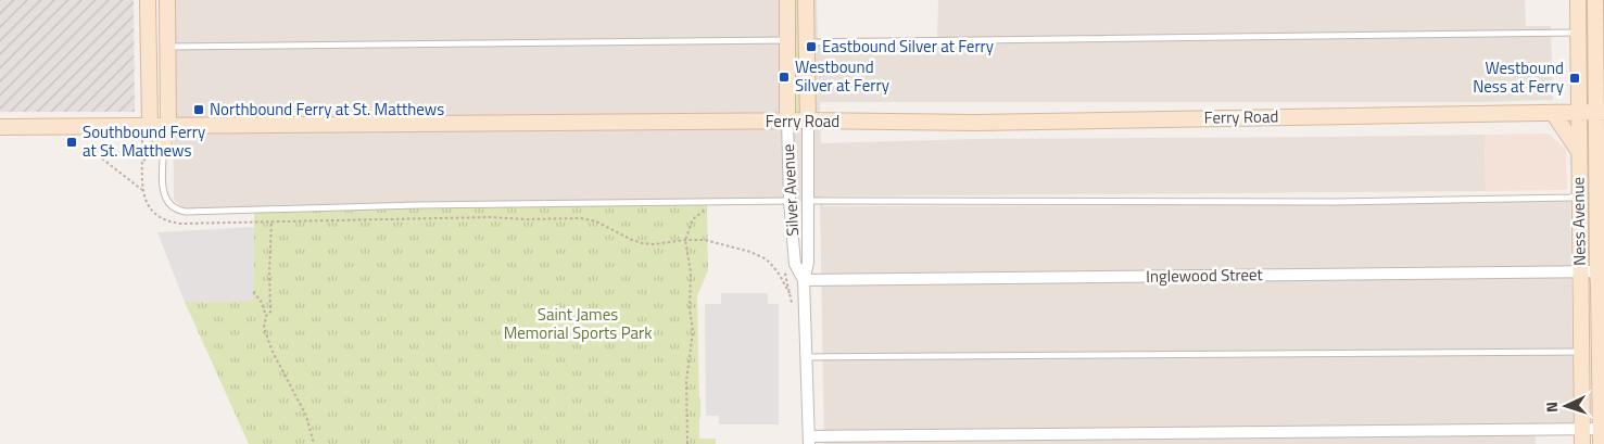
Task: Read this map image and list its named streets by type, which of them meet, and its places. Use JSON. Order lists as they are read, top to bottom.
{
  "streets": {
    "main road": ["Ferry Road", "Silver Avenue", "Ness Avenue"],
    "street": ["Inglewood Street"]
  },
  "crossings": [
    ["Ferry Road", "Silver Avenue"],
    ["Ferry Road", "Ness Avenue"],
    ["Silver Avenue", "Inglewood Street"],
    ["Ness Avenue", "Inglewood Street"]
  ],
  "parks": ["Saint James Memorial Sports Park"],
  "places": {
    "transit": [
      "Eastbound Silver at Ferry",
      "Westbound Silver at Ferry",
      "Westbound Ness at Ferry",
      "Northbound Ferry at St. Matthews",
      "Southbound Ferry at St. Matthews"
    ]
  },
  "north": "left"
}
